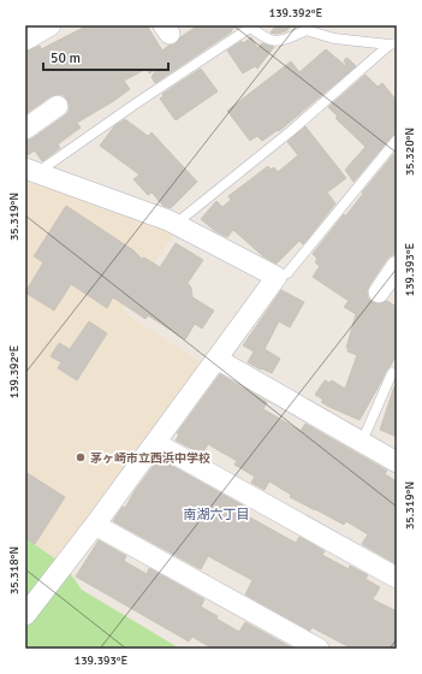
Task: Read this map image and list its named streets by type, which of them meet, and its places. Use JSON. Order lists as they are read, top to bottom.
{
  "districts": ["南湖六丁目"],
  "places": ["茅ヶ崎市立西浜中学校"],
  "scale_bar": "50 m",
  "coordinates": [
    "139.392°E",
    "35.320°N",
    "35.319°N",
    "139.393°E",
    "35.318°N"
  ]
}
